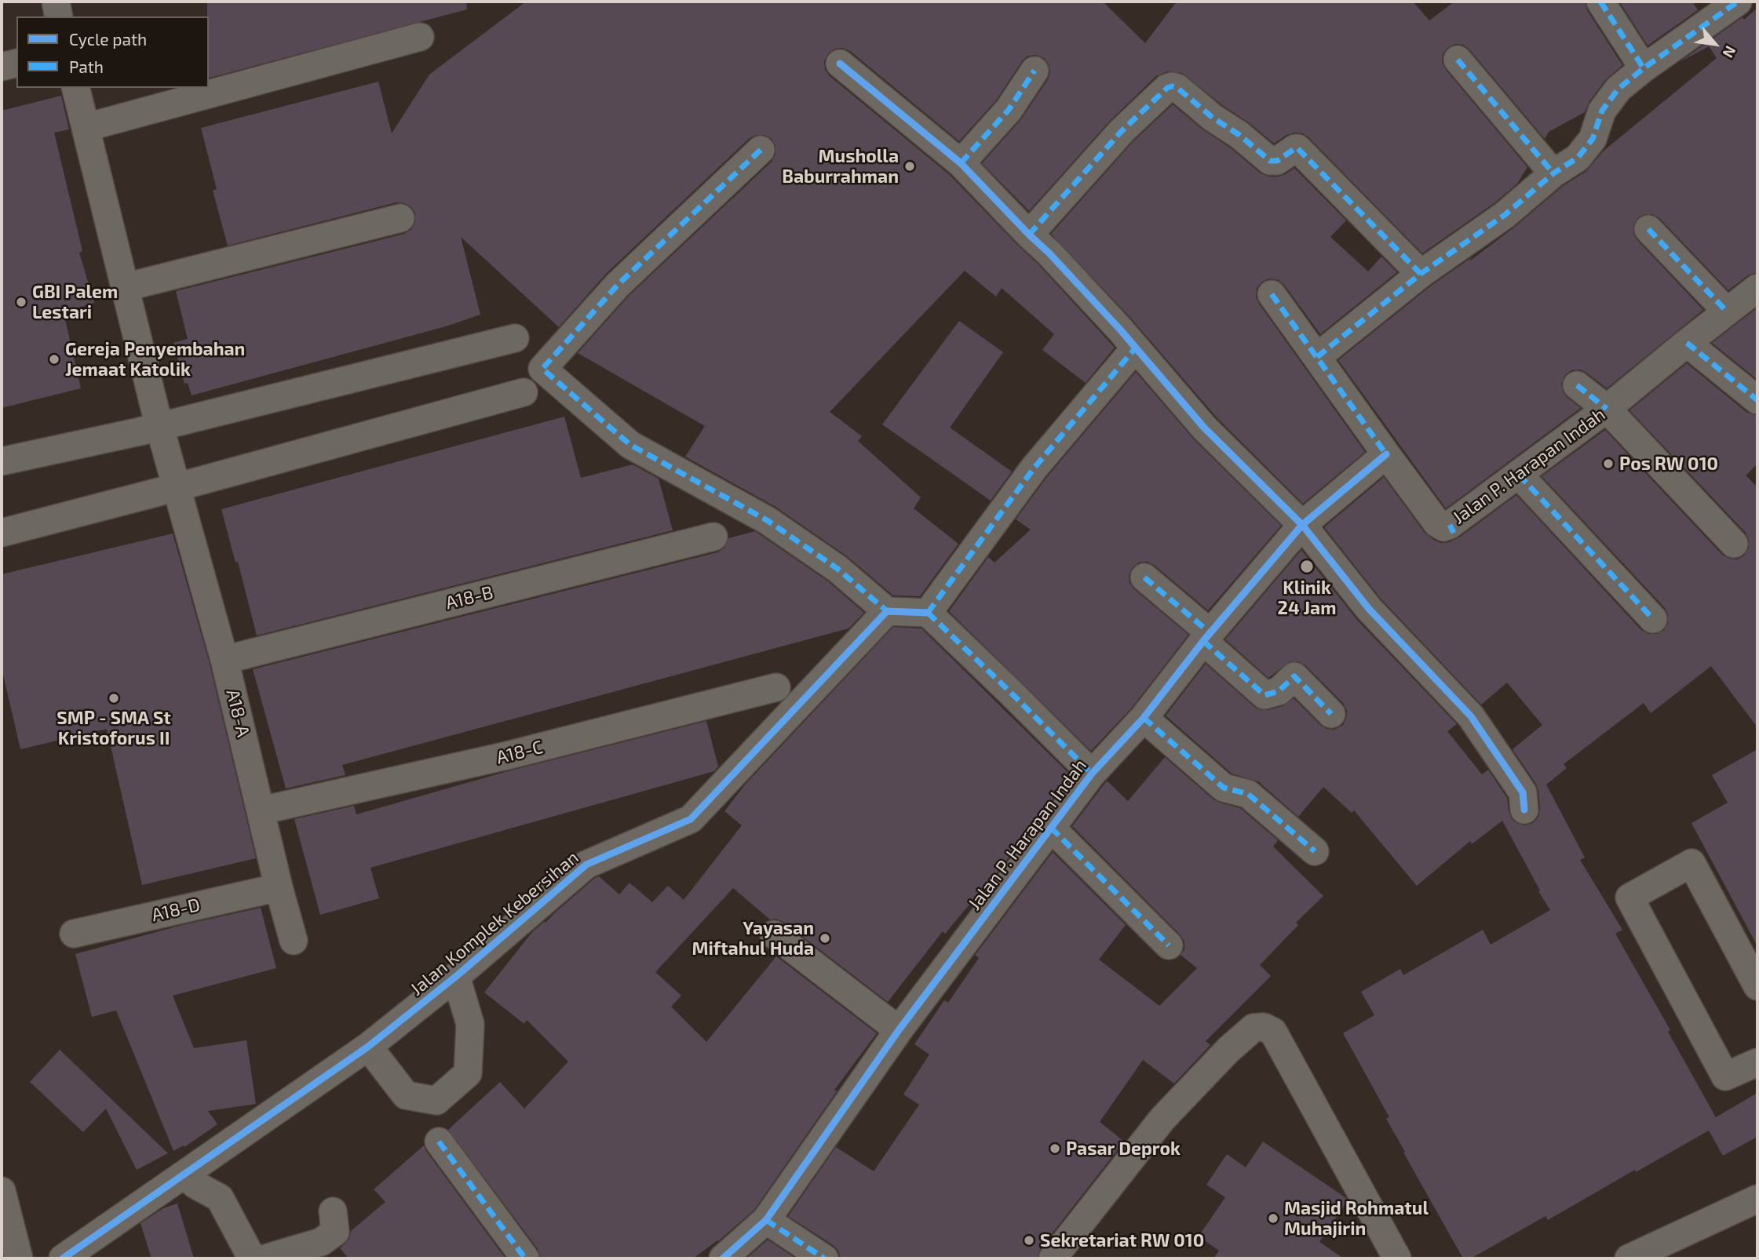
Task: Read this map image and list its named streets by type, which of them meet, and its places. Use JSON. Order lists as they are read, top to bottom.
{
  "streets": {
    "street": [
      "Jalan P. Harapan Indah",
      "A18-B",
      "A18-A",
      "A18-C",
      "A18-D",
      "Jalan Komplek Kebersihan"
    ]
  },
  "crossings": [
    ["A18-B", "A18-A"],
    ["A18-A", "A18-C"],
    ["A18-A", "A18-D"]
  ],
  "places": [
    "Musholla Baburrahman",
    "GBI Palem Lestari",
    "Gereja Penyembahan Jemaat Katolik",
    "Pos RW 010",
    "Klinik 24 Jam",
    "SMP - SMA St Kristoforus II",
    "Yayasan Miftahul Huda",
    "Pasar Deprok",
    "Masjid Rohmatul Muhajirin",
    "Sekretariat RW 010"
  ],
  "legend": ["Cycle path", "Path"],
  "north": "bottom right"
}
